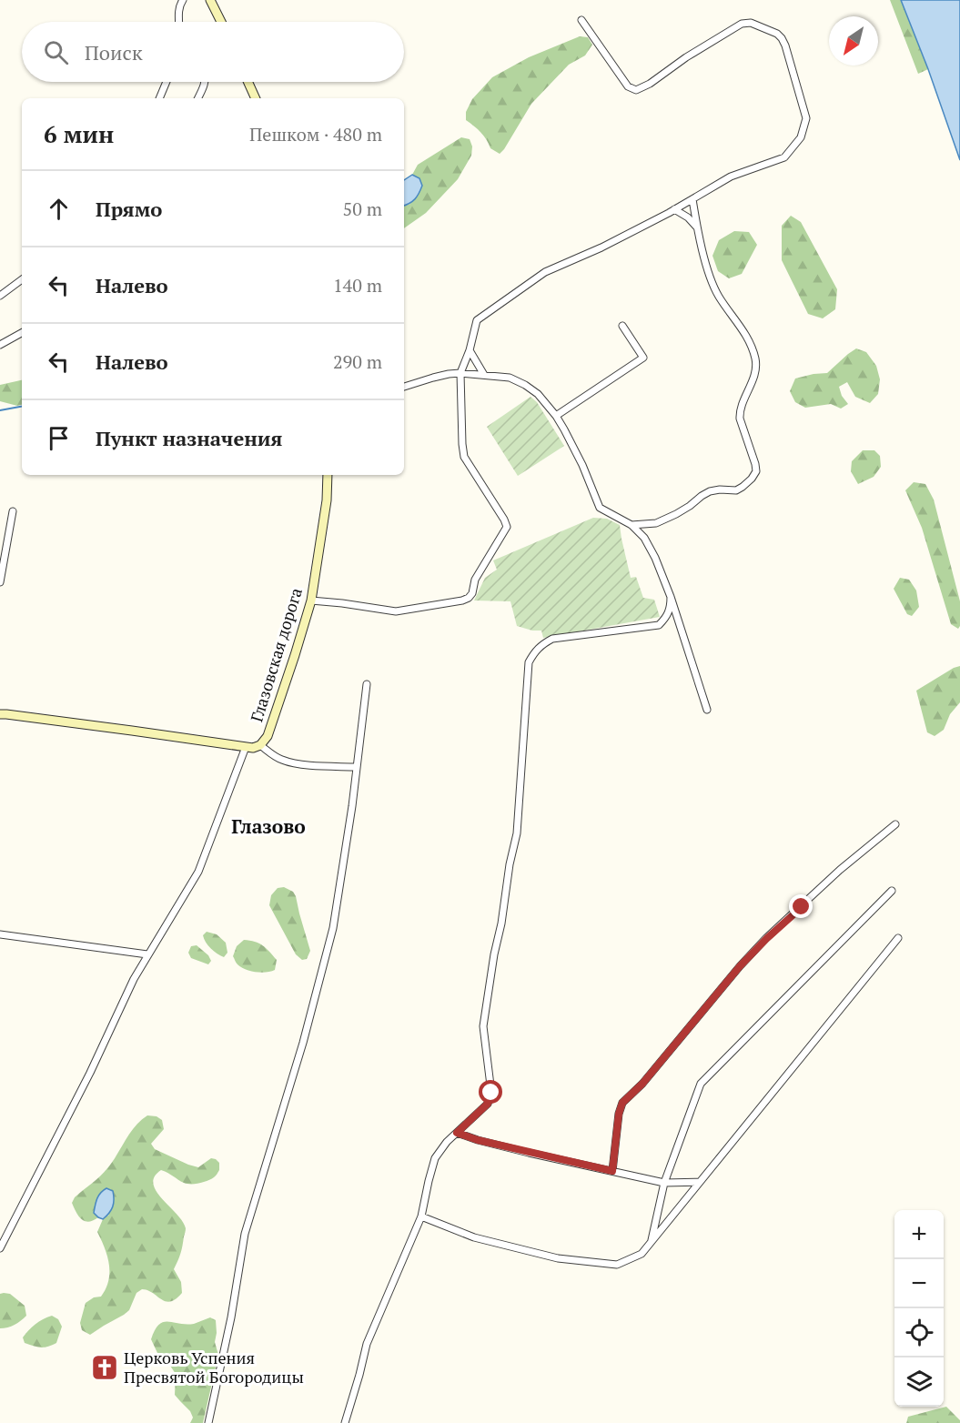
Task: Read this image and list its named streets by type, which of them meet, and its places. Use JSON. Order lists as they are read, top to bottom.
{
  "streets": {
    "street": ["Глазовская дорога"]
  },
  "districts": ["Глазово"],
  "places": {
    "church": ["Церковь Успения Пресвятой Богородицы"]
  },
  "north": "bottom left",
  "page": {
    "search": "Поиск",
    "heading": ["6 мин", "Пешком · 480 m"],
    "list": [
      ["Прямо", "50 m"],
      ["Налево", "140 m"],
      ["Налево", "290 m"],
      "Пункт назначения"
    ],
    "map_buttons": ["+", "−"]
  }
}
